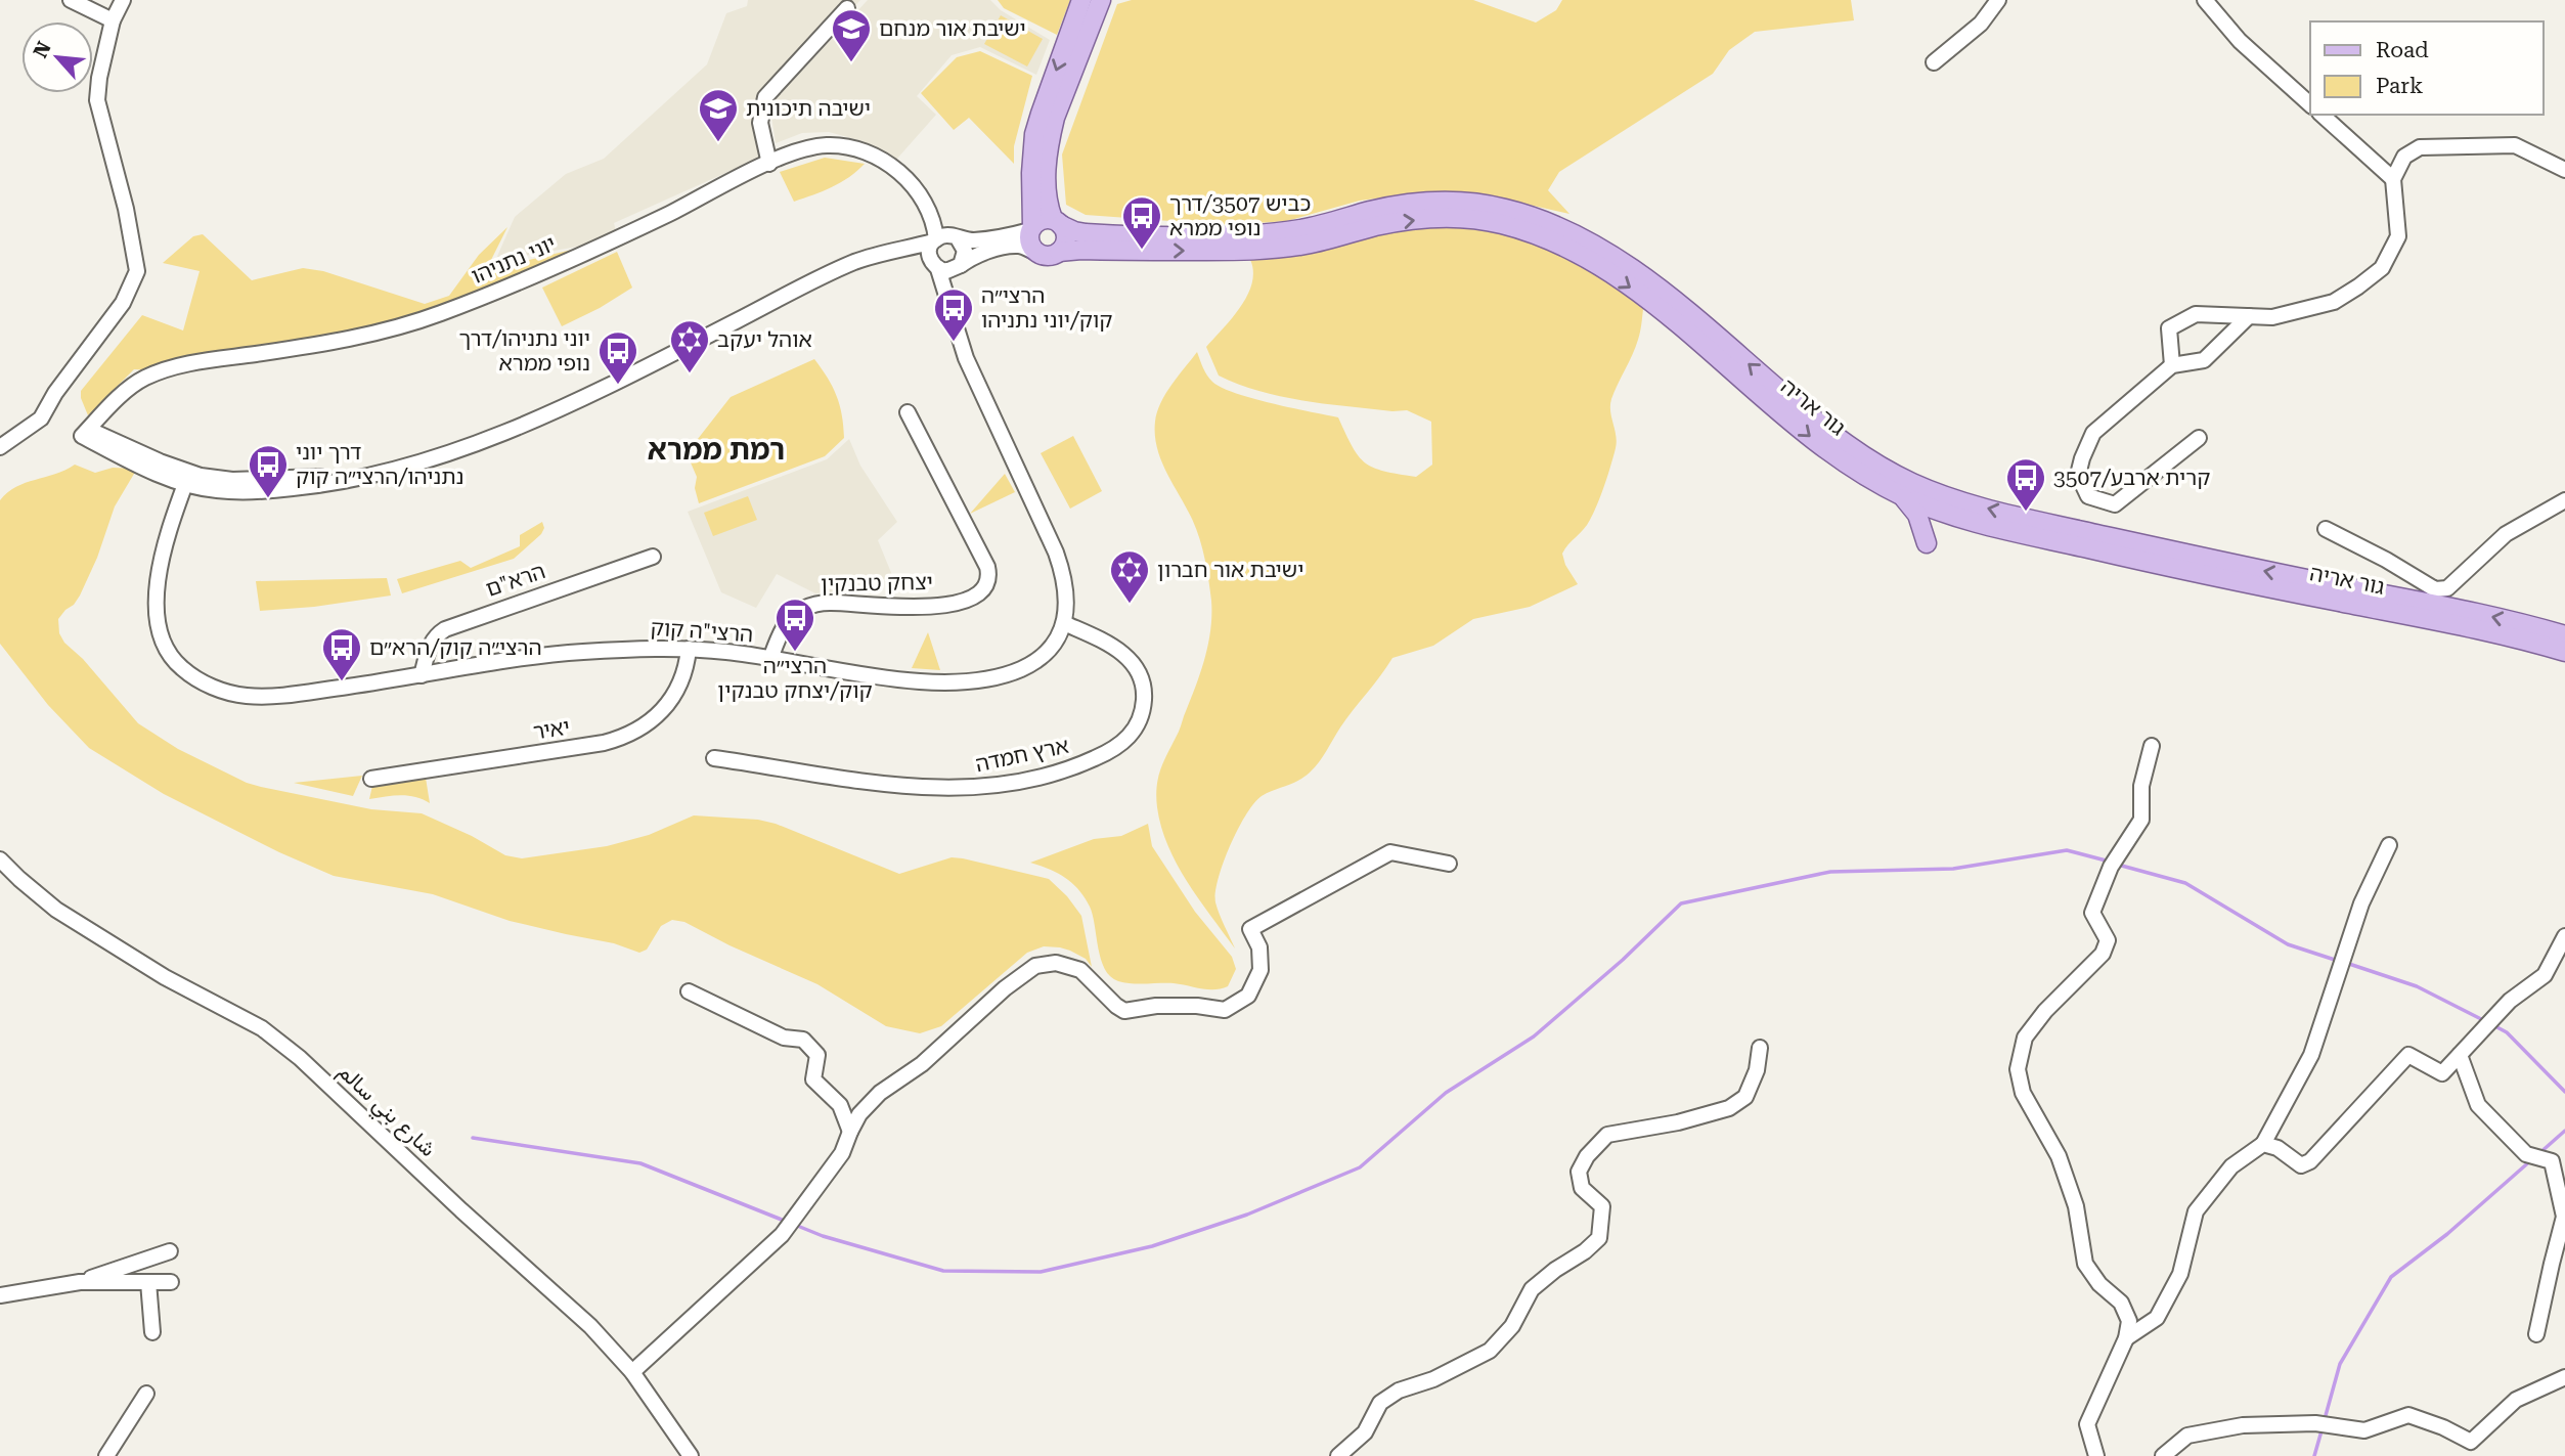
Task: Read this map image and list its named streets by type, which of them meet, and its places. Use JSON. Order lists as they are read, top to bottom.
{
  "streets": {
    "main road": ["גור אריה"],
    "street": [
      "יוני נתניהו",
      "הרא\"ם",
      "יצחק טבנקין",
      "הרצי\"ה קוק",
      "יאיר",
      "ארץ חמדה",
      "شارع بني سالم"
    ]
  },
  "crossings": [
    ["הרא\"ם", "הרצי\"ה קוק"],
    ["יצחק טבנקין", "הרצי\"ה קוק"],
    ["הרצי\"ה קוק", "יאיר"],
    ["הרצי\"ה קוק", "ארץ חמדה"]
  ],
  "districts": ["רמת ממרא"],
  "places": {
    "school or university": ["ישיבת אור מנחם", "ישיבה תיכונית"],
    "bus stop": [
      "כביש 3507/דרך נופי ממרא",
      "הרצי״ה קוק/יוני נתניהו",
      "יוני נתניהו/דרך נופי ממרא",
      "דרך יוני נתניהו/הרצי״ה קוק",
      "קרית ארבע/3507",
      "הרצי״ה קוק/יצחק טבנקין",
      "הרצי״ה קוק/הרא״ם"
    ],
    "synagogue": ["אוהל יעקב", "ישיבת אור חברון"]
  },
  "legend": ["Road", "Park"],
  "north": "top left"
}
